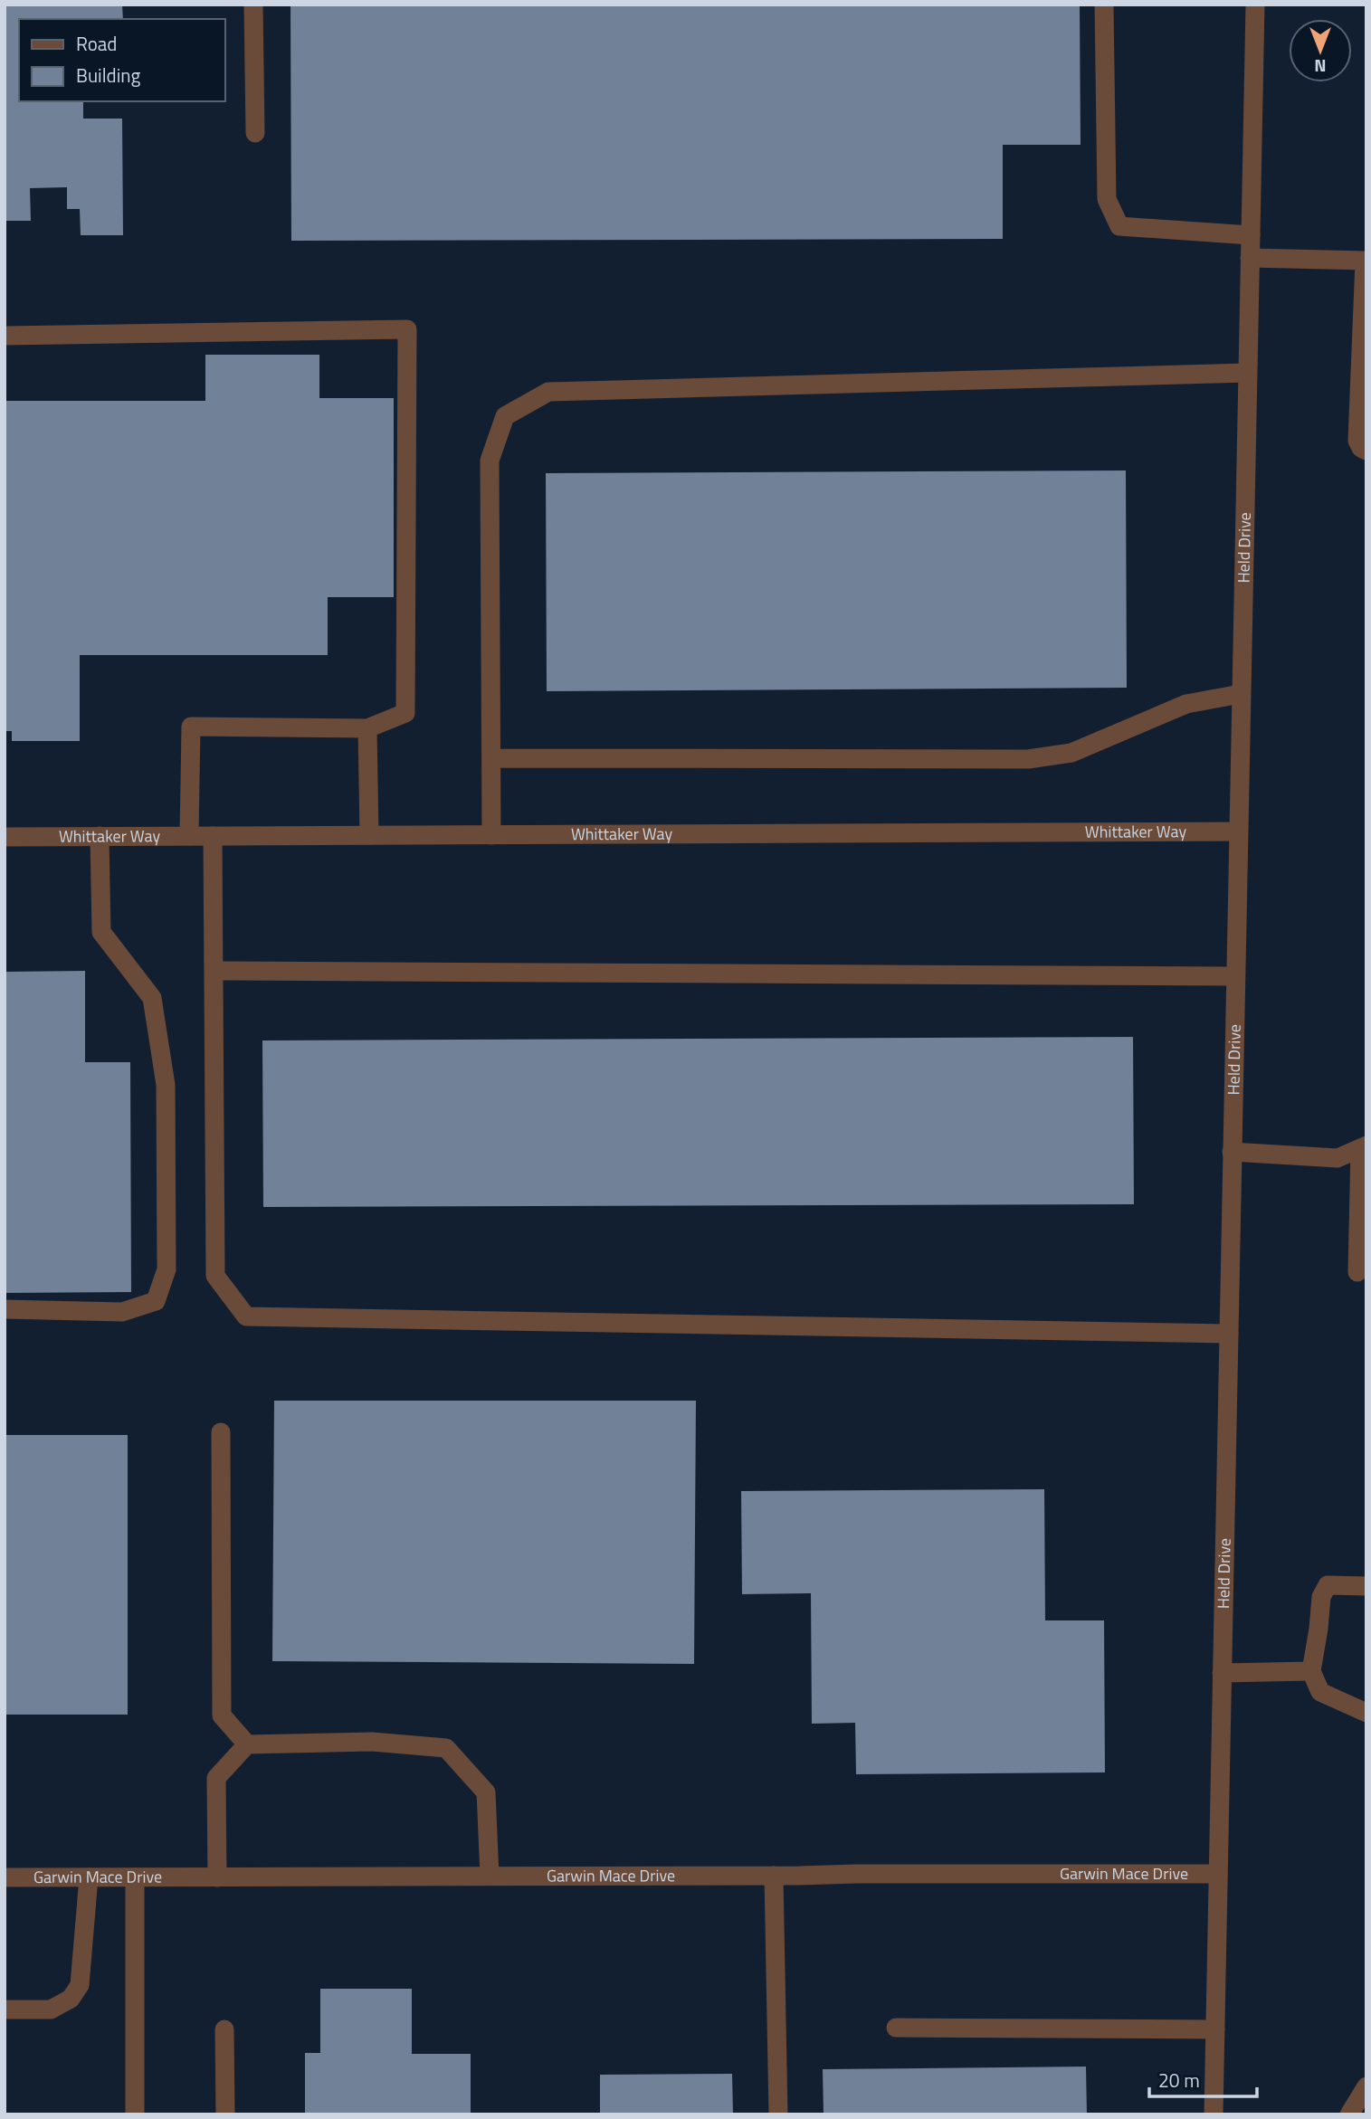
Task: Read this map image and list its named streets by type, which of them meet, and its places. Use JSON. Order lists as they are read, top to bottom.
{
  "streets": {
    "street": ["Held Drive", "Whittaker Way", "Garwin Mace Drive"]
  },
  "crossings": [
    ["Held Drive", "Whittaker Way"],
    ["Held Drive", "Garwin Mace Drive"]
  ],
  "legend": ["Road", "Building"],
  "scale_bar": "20 m",
  "north": "bottom"
}
